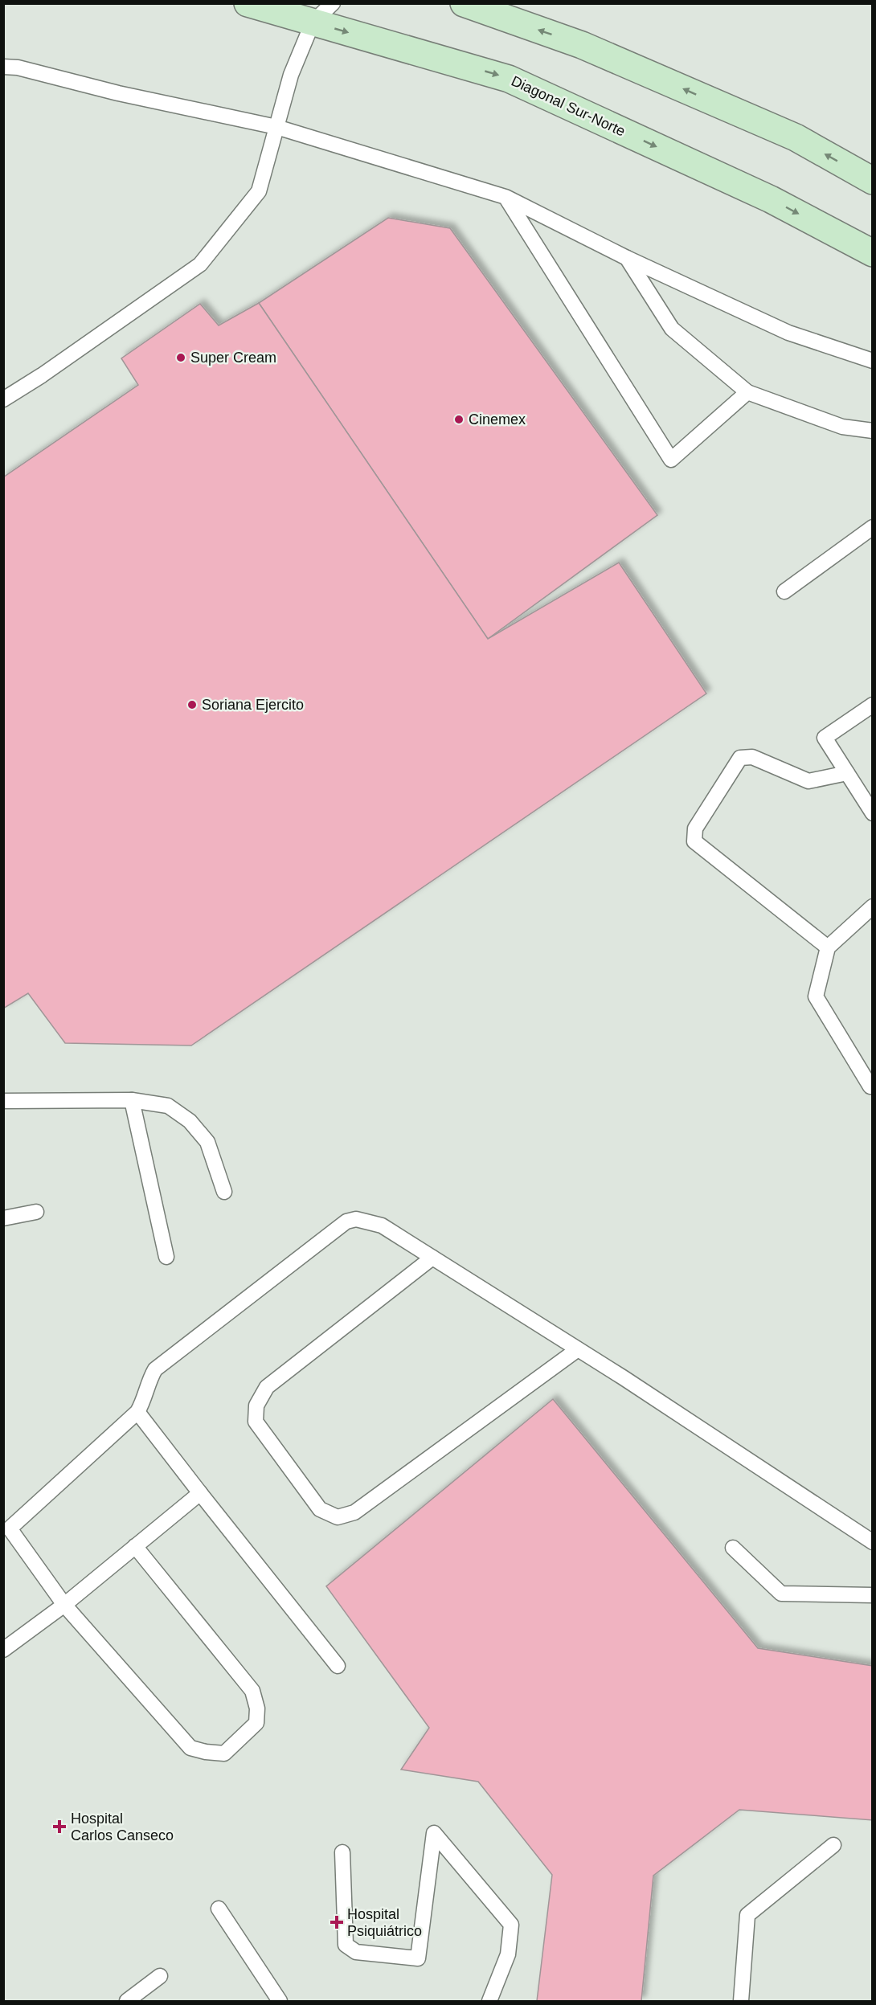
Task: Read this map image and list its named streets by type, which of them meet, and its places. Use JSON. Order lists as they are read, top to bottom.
{
  "streets": {
    "street": ["Diagonal Sur-Norte"]
  },
  "places": {
    "other": ["Super Cream", "Cinemex", "Soriana Ejercito"],
    "health": ["Hospital Carlos Canseco", "Hospital Psiquiátrico"]
  }
}
